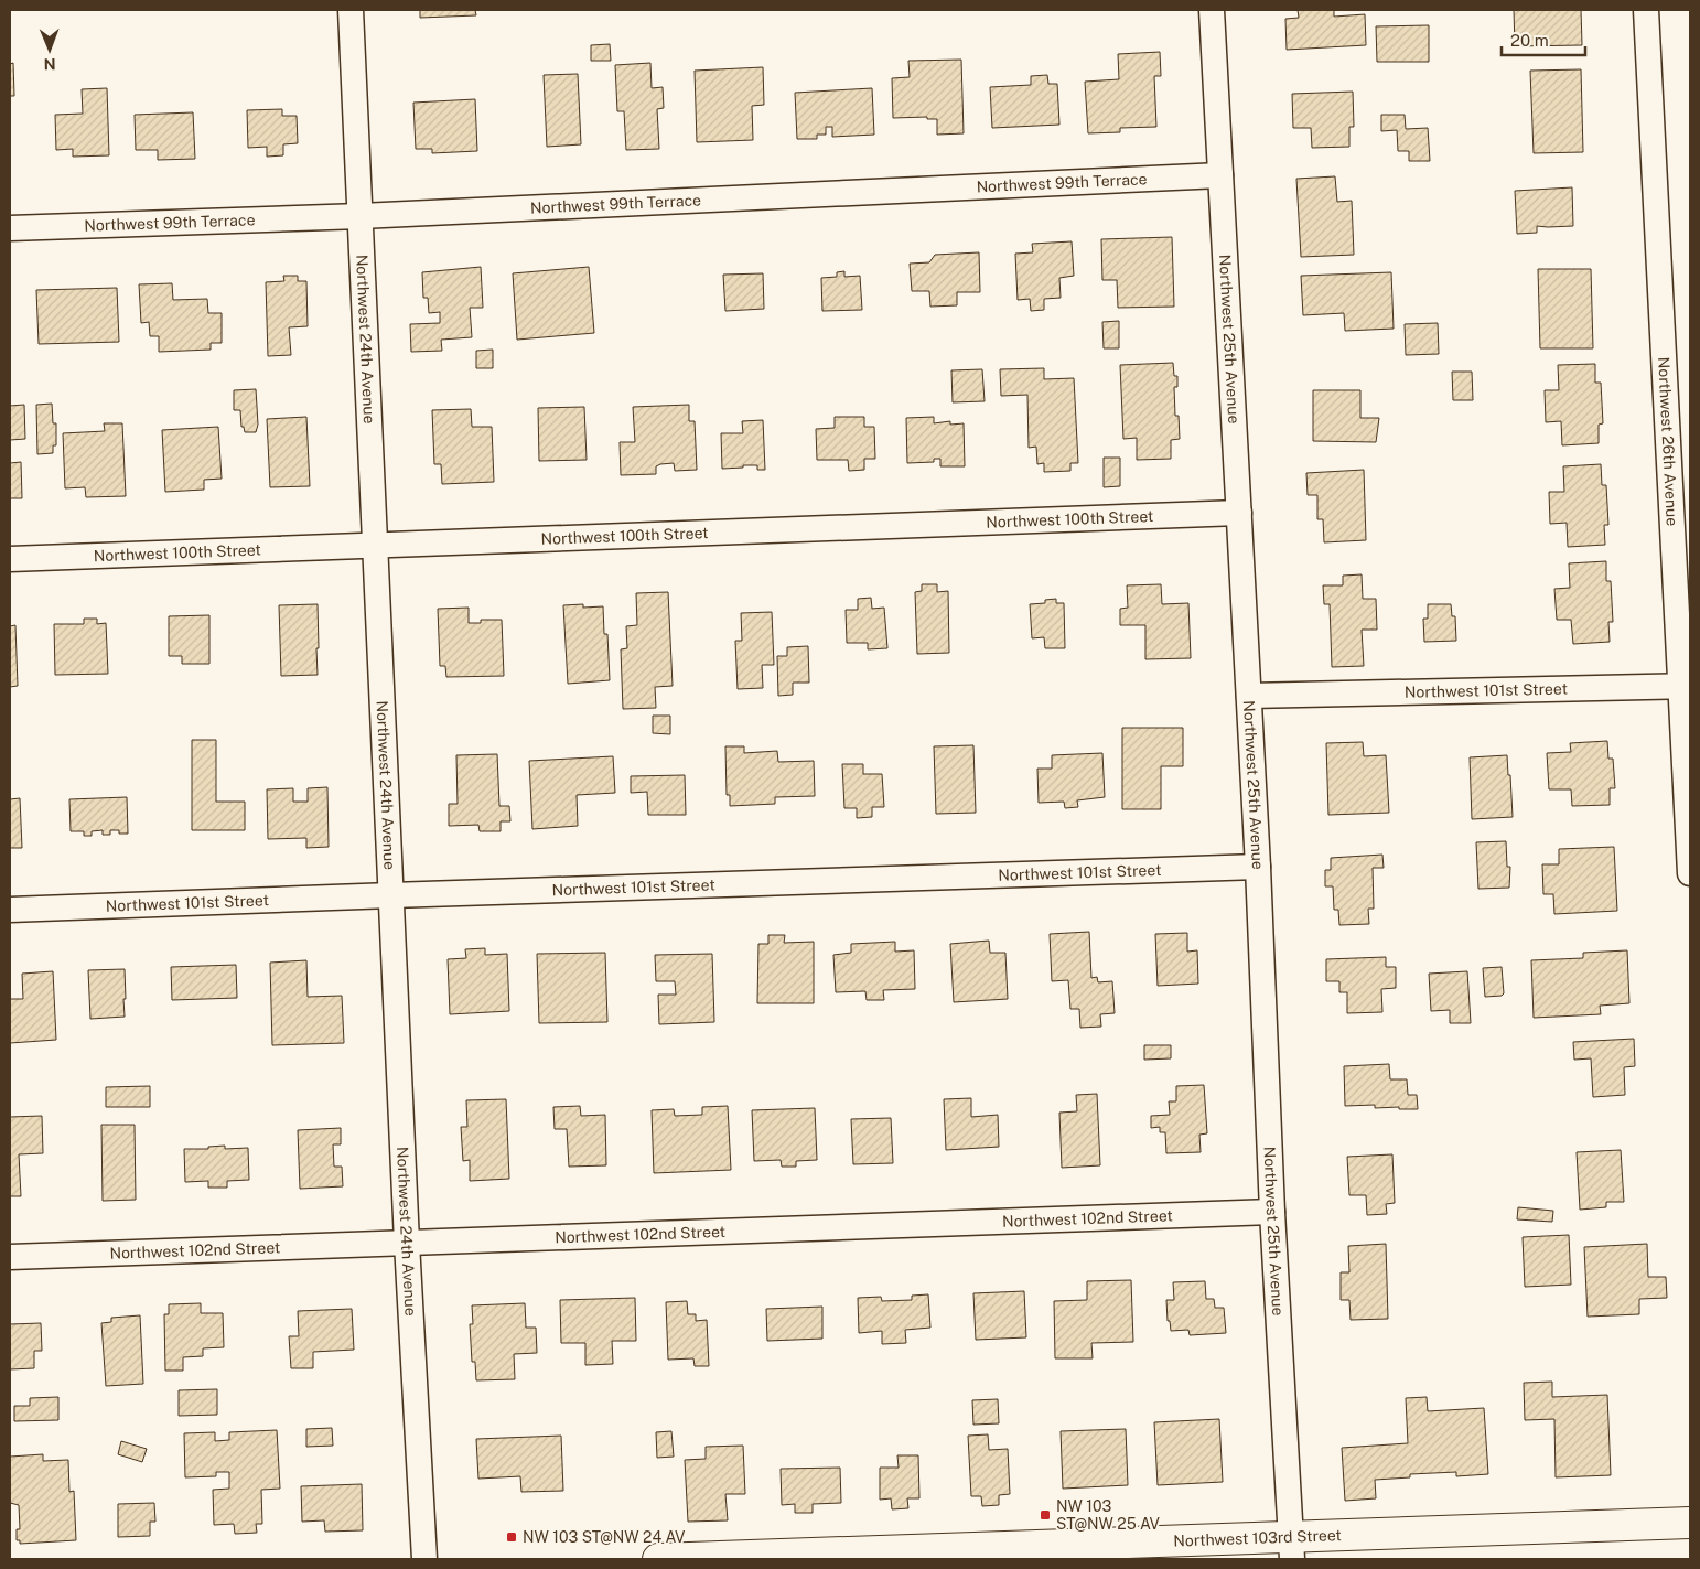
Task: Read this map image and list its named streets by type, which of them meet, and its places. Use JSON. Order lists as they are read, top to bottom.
{
  "streets": {
    "main road": ["Northwest 103rd Street"],
    "street": [
      "Northwest 99th Terrace",
      "Northwest 24th Avenue",
      "Northwest 25th Avenue",
      "Northwest 26th Avenue",
      "Northwest 100th Street",
      "Northwest 101st Street",
      "Northwest 102nd Street"
    ]
  },
  "crossings": [
    ["Northwest 99th Terrace", "Northwest 24th Avenue"],
    ["Northwest 99th Terrace", "Northwest 25th Avenue"],
    ["Northwest 24th Avenue", "Northwest 100th Street"],
    ["Northwest 24th Avenue", "Northwest 101st Street"],
    ["Northwest 24th Avenue", "Northwest 102nd Street"],
    ["Northwest 25th Avenue", "Northwest 100th Street"],
    ["Northwest 25th Avenue", "Northwest 101st Street"],
    ["Northwest 25th Avenue", "Northwest 102nd Street"],
    ["Northwest 25th Avenue", "Northwest 103rd Street"],
    ["Northwest 26th Avenue", "Northwest 101st Street"]
  ],
  "places": {
    "transit": ["NW 103 ST@NW 25 AV", "NW 103 ST@NW 24 AV"]
  },
  "scale_bar": "20 m",
  "north": "bottom"
}
